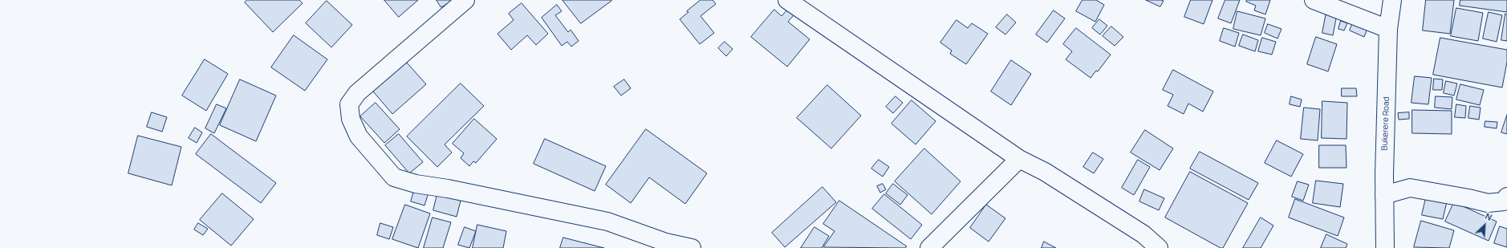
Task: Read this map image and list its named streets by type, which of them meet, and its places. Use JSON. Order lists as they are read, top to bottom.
{
  "streets": {
    "street": ["Bukerere Road"]
  },
  "north": "top right"
}
